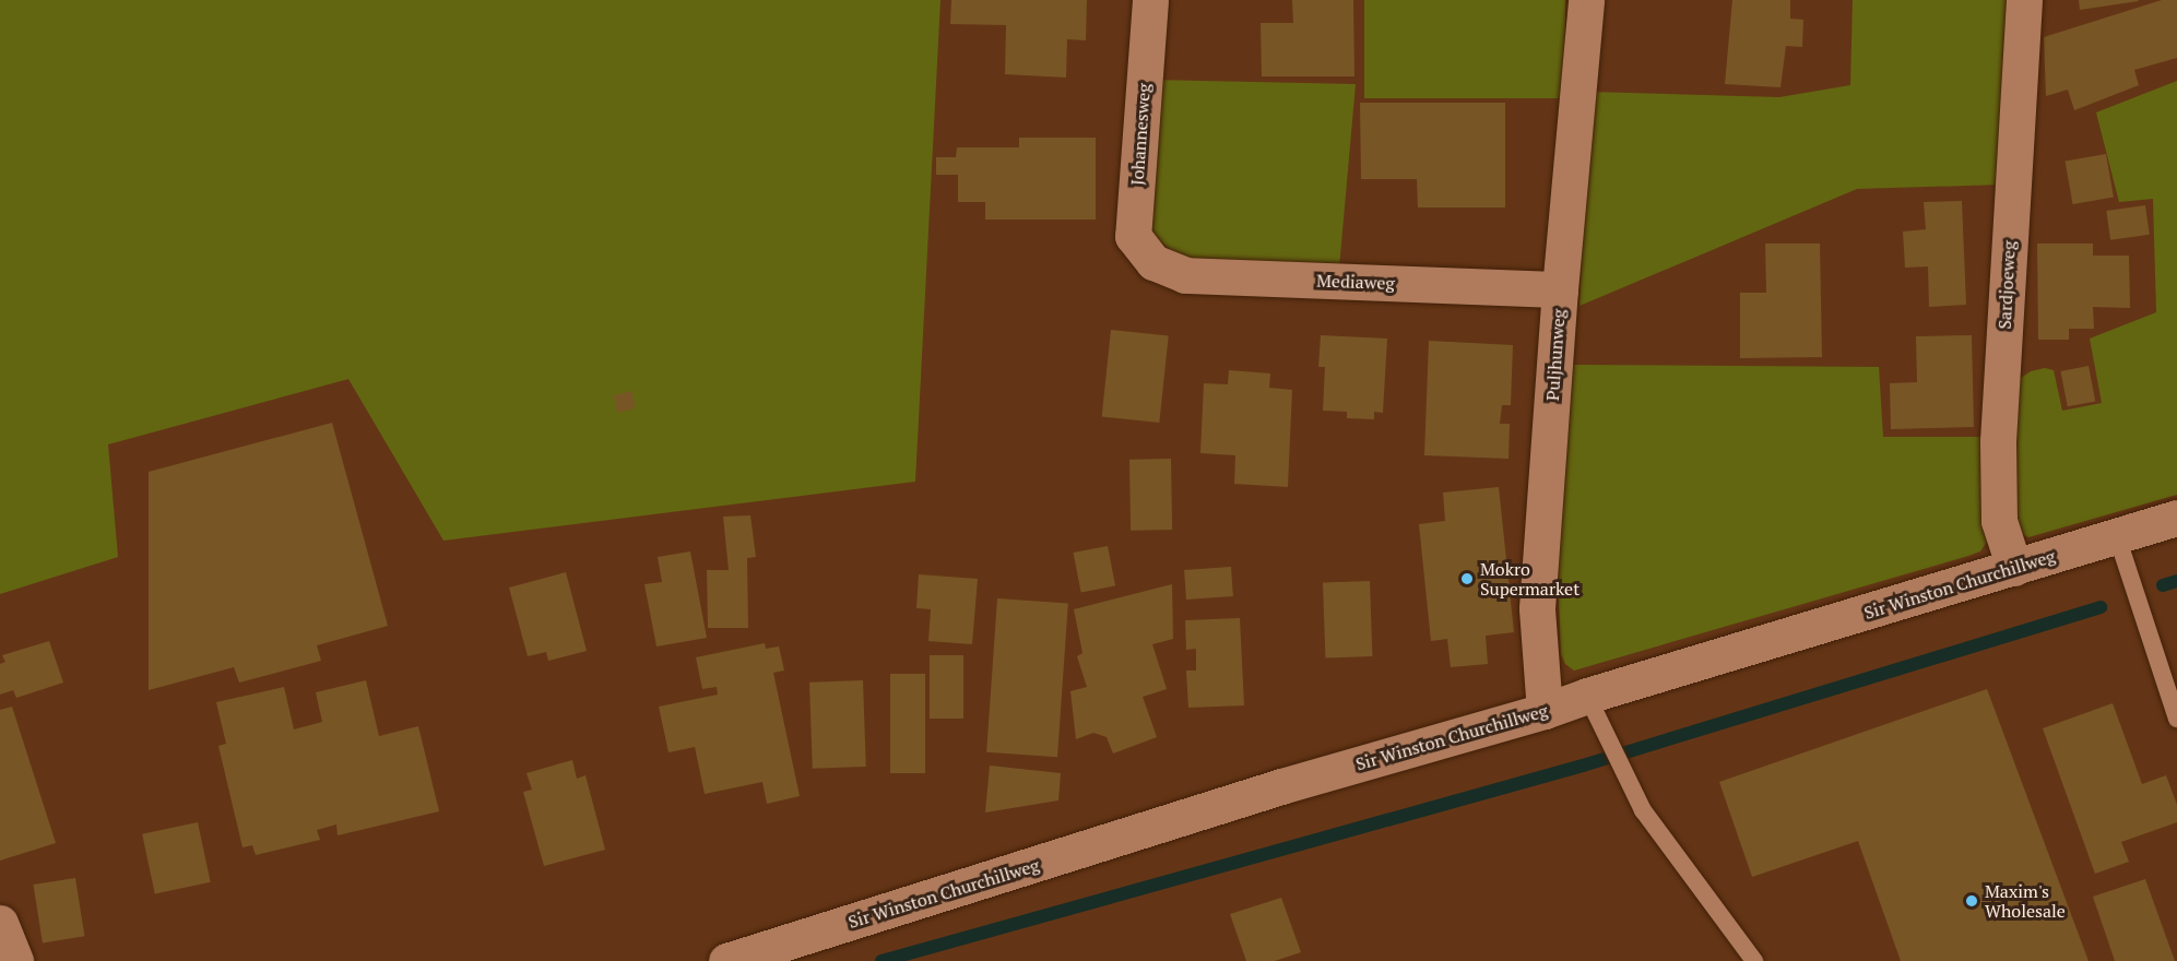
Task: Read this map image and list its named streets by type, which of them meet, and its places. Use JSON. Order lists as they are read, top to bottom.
{
  "streets": {
    "street": [
      "Johannesweg",
      "Mediaweg",
      "Sardjoeweg",
      "Puljhunweg",
      "Sir Winston Churchillweg"
    ]
  },
  "crossings": [
    ["Johannesweg", "Mediaweg"],
    ["Mediaweg", "Puljhunweg"],
    ["Sardjoeweg", "Sir Winston Churchillweg"],
    ["Puljhunweg", "Sir Winston Churchillweg"]
  ],
  "places": ["Mokro Supermarket", "Maxim's Wholesale"]
}
